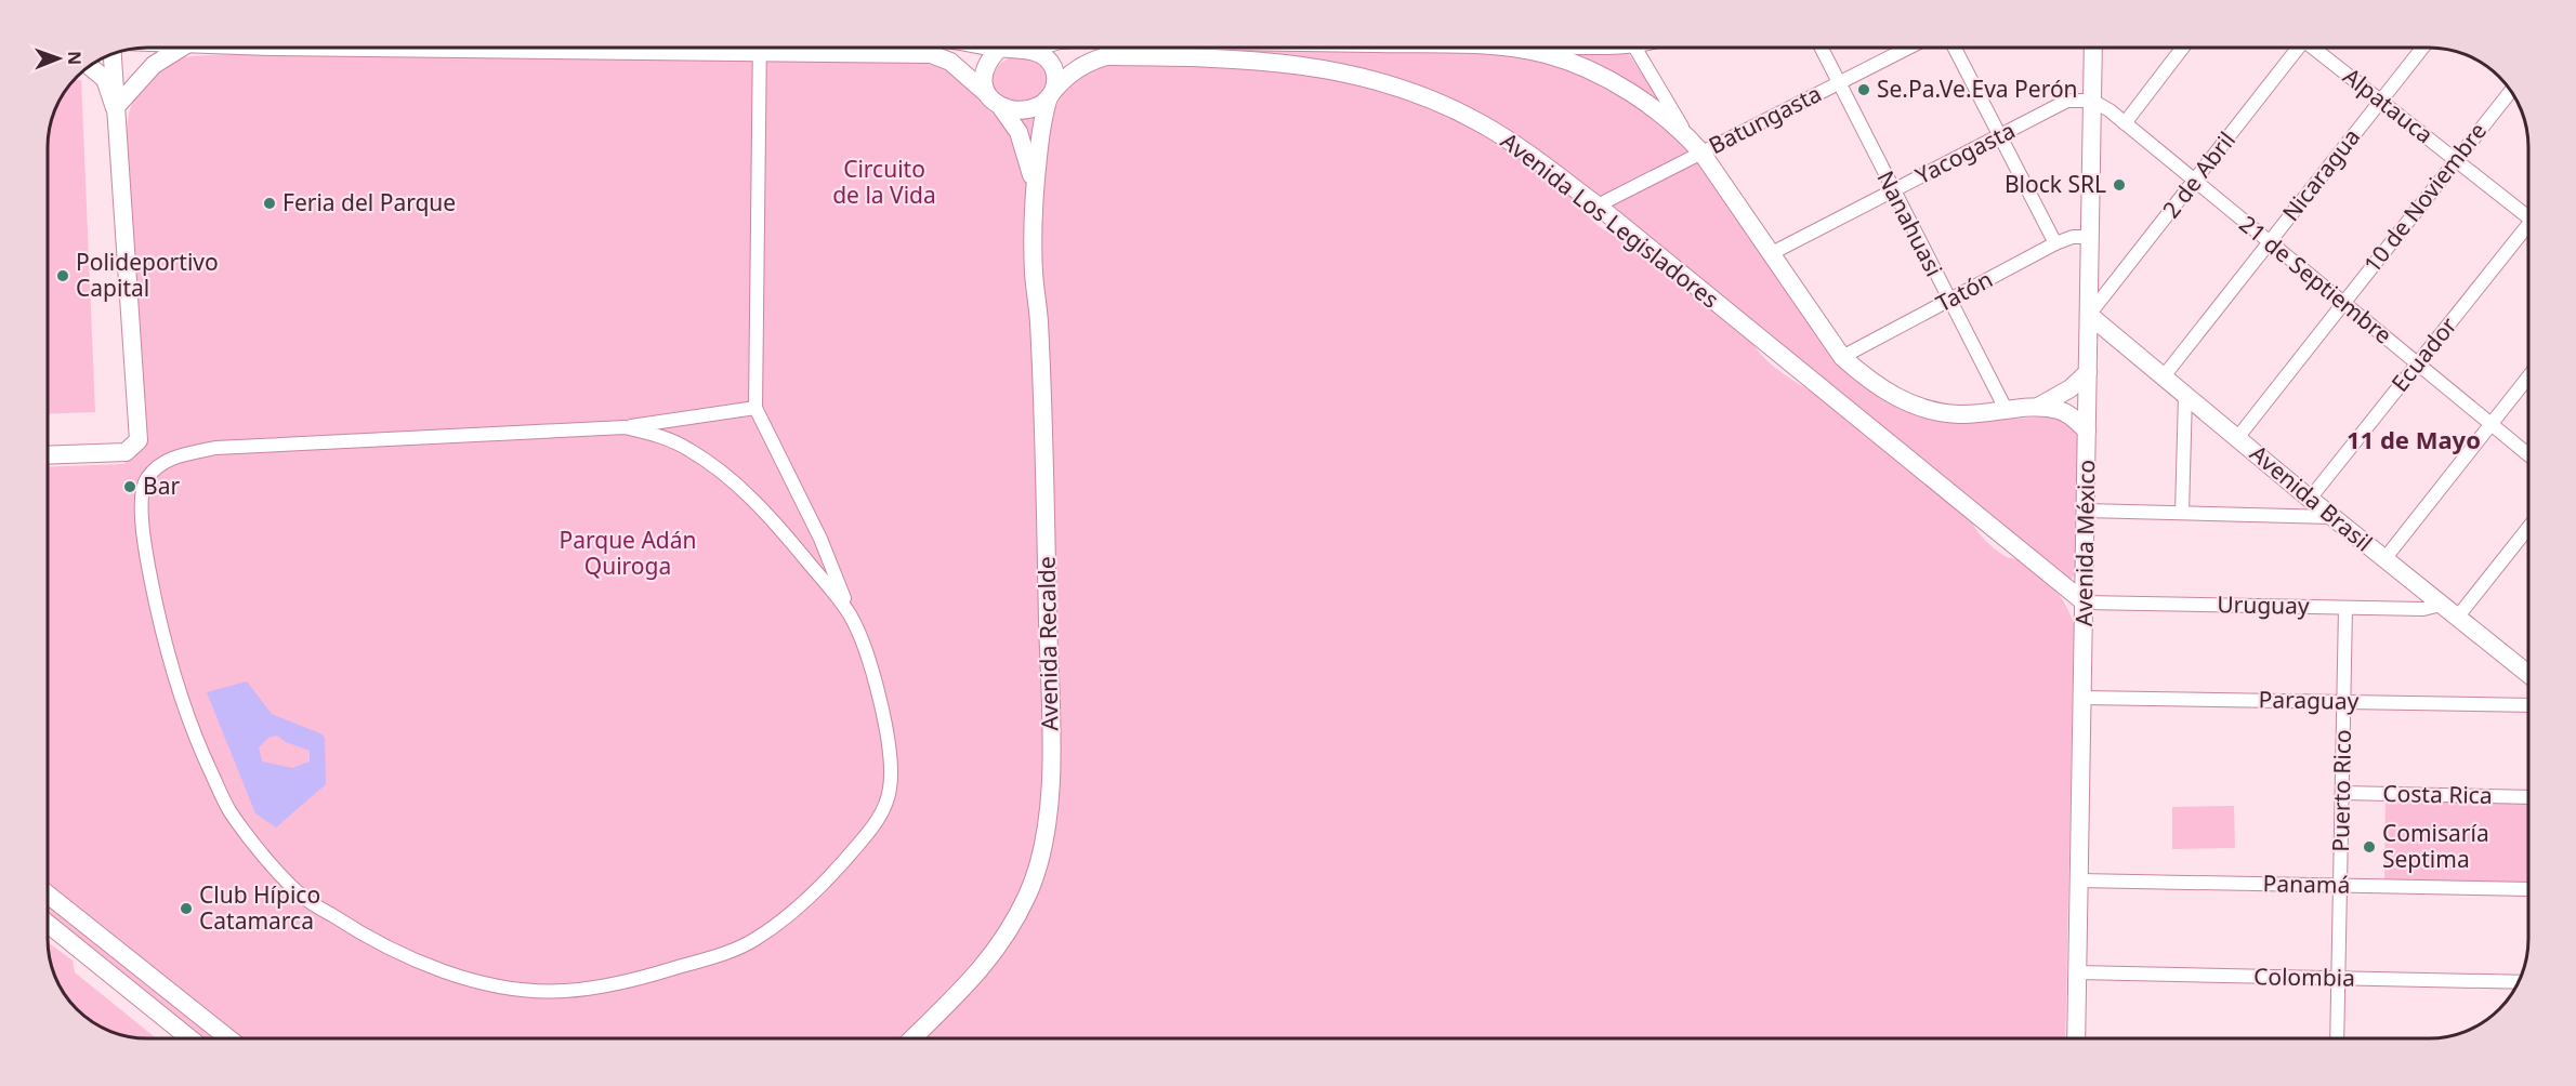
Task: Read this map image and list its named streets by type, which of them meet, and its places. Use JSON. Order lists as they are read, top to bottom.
{
  "streets": {
    "main road": [
      "Avenida Los Legisladores",
      "Avenida Brasil",
      "Avenida México",
      "Avenida Recalde"
    ],
    "street": [
      "Alpatauca",
      "Batungasta",
      "Yacogasta",
      "2 de Abril",
      "Nicaragua",
      "10 de Noviembre",
      "Nanahuasi",
      "21 de Septiembre",
      "Tatón",
      "Ecuador",
      "Uruguay",
      "Paraguay",
      "Puerto Rico",
      "Costa Rica",
      "Panamá",
      "Colombia"
    ]
  },
  "crossings": [
    ["Alpatauca", "Nicaragua"],
    ["Alpatauca", "10 de Noviembre"],
    ["Batungasta", "Avenida Los Legisladores"],
    ["Batungasta", "Nanahuasi"],
    ["Yacogasta", "Avenida Los Legisladores"],
    ["Yacogasta", "Nanahuasi"],
    ["Yacogasta", "21 de Septiembre"],
    ["Yacogasta", "Avenida México"],
    ["2 de Abril", "21 de Septiembre"],
    ["2 de Abril", "Avenida Brasil"],
    ["2 de Abril", "Avenida México"],
    ["Nicaragua", "21 de Septiembre"],
    ["Nicaragua", "Avenida Brasil"],
    ["10 de Noviembre", "21 de Septiembre"],
    ["10 de Noviembre", "Avenida Brasil"],
    ["Avenida Los Legisladores", "Nanahuasi"],
    ["Avenida Los Legisladores", "Tatón"],
    ["Avenida Los Legisladores", "Avenida México"],
    ["Avenida Los Legisladores", "Uruguay"],
    ["Avenida Los Legisladores", "Avenida Recalde"],
    ["Nanahuasi", "Tatón"],
    ["21 de Septiembre", "Ecuador"],
    ["21 de Septiembre", "Avenida México"],
    ["Tatón", "Avenida México"],
    ["Ecuador", "Avenida Brasil"],
    ["Avenida Brasil", "Avenida México"],
    ["Avenida Brasil", "Uruguay"],
    ["Avenida México", "Uruguay"],
    ["Avenida México", "Paraguay"],
    ["Avenida México", "Panamá"],
    ["Avenida México", "Colombia"],
    ["Uruguay", "Puerto Rico"],
    ["Paraguay", "Puerto Rico"],
    ["Puerto Rico", "Costa Rica"],
    ["Puerto Rico", "Panamá"],
    ["Puerto Rico", "Colombia"]
  ],
  "districts": ["11 de Mayo"],
  "parks": ["Circuito de la Vida", "Parque Adán Quiroga"],
  "places": [
    "Se.Pa.Ve.Eva Perón",
    "Block SRL",
    "Feria del Parque",
    "Polideportivo Capital",
    "Bar",
    "Comisaría Septima",
    "Club Hípico Catamarca"
  ],
  "north": "right"
}
